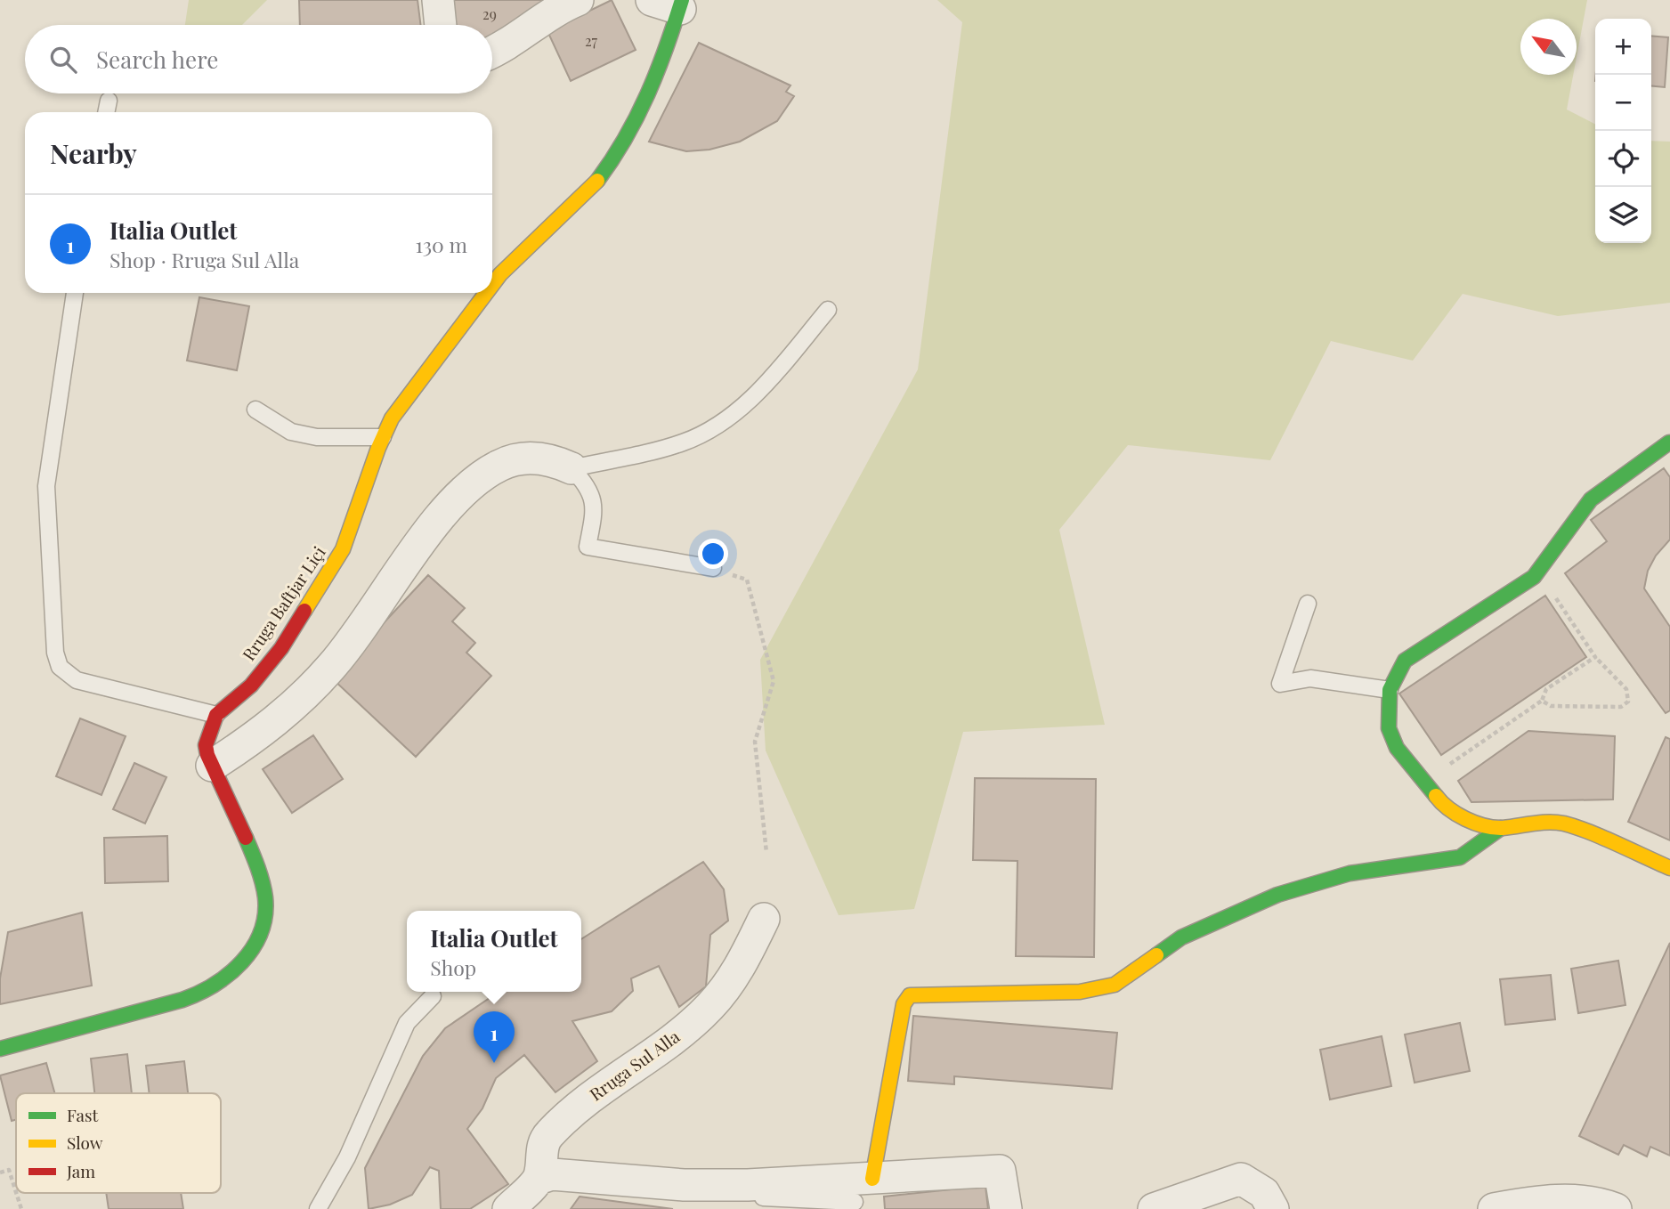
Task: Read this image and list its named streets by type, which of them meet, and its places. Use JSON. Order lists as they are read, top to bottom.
{
  "streets": {
    "street": ["Rruga Baftjar Liçi", "Rruga Sul Alla"]
  },
  "house_numbers": ["29", "27"],
  "legend": ["Fast", "Slow", "Jam"],
  "north": "top left",
  "page": {
    "map_buttons": ["+", "−"],
    "search": "Search here",
    "heading": "Nearby",
    "list": [
      {
        "mark": "1",
        "name": "Italia Outlet",
        "note": "Shop · Rruga Sul Alla",
        "value": "130 m"
      }
    ],
    "popup": ["Italia Outlet", "Shop"],
    "pins": "1"
  }
}
